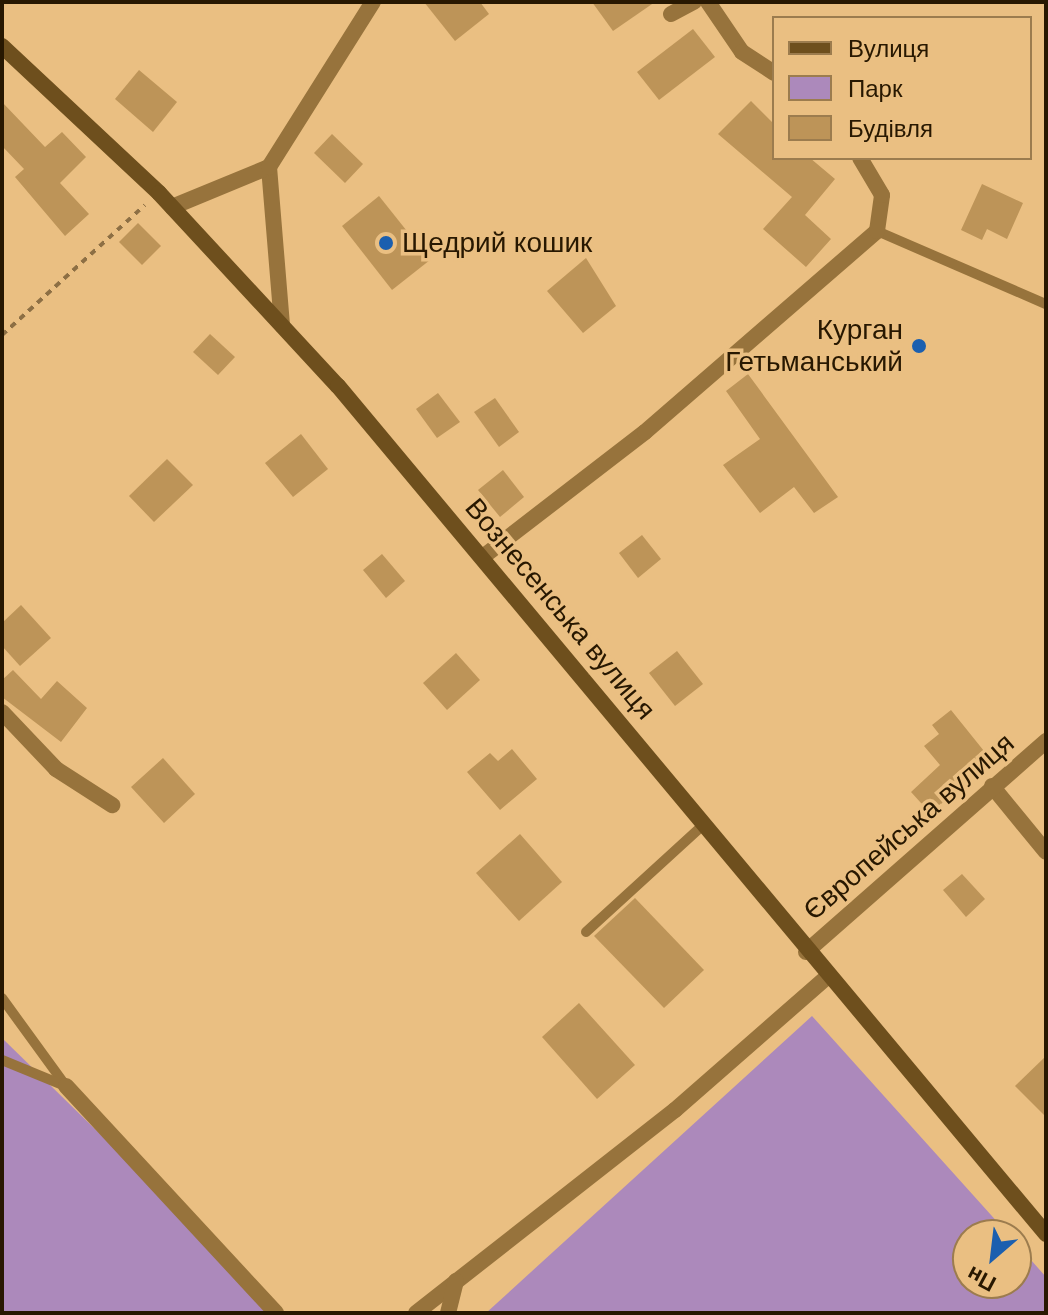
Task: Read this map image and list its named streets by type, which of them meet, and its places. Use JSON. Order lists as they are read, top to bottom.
{
  "streets": {
    "main road": ["Вознесенська вулиця"],
    "street": ["Європейська вулиця"]
  },
  "crossings": [
    ["Вознесенська вулиця", "Європейська вулиця"]
  ],
  "places": ["Щедрий кошик", "Курган Гетьманський"],
  "legend": ["Вулиця", "Парк", "Будівля"],
  "north": "bottom left"
}
